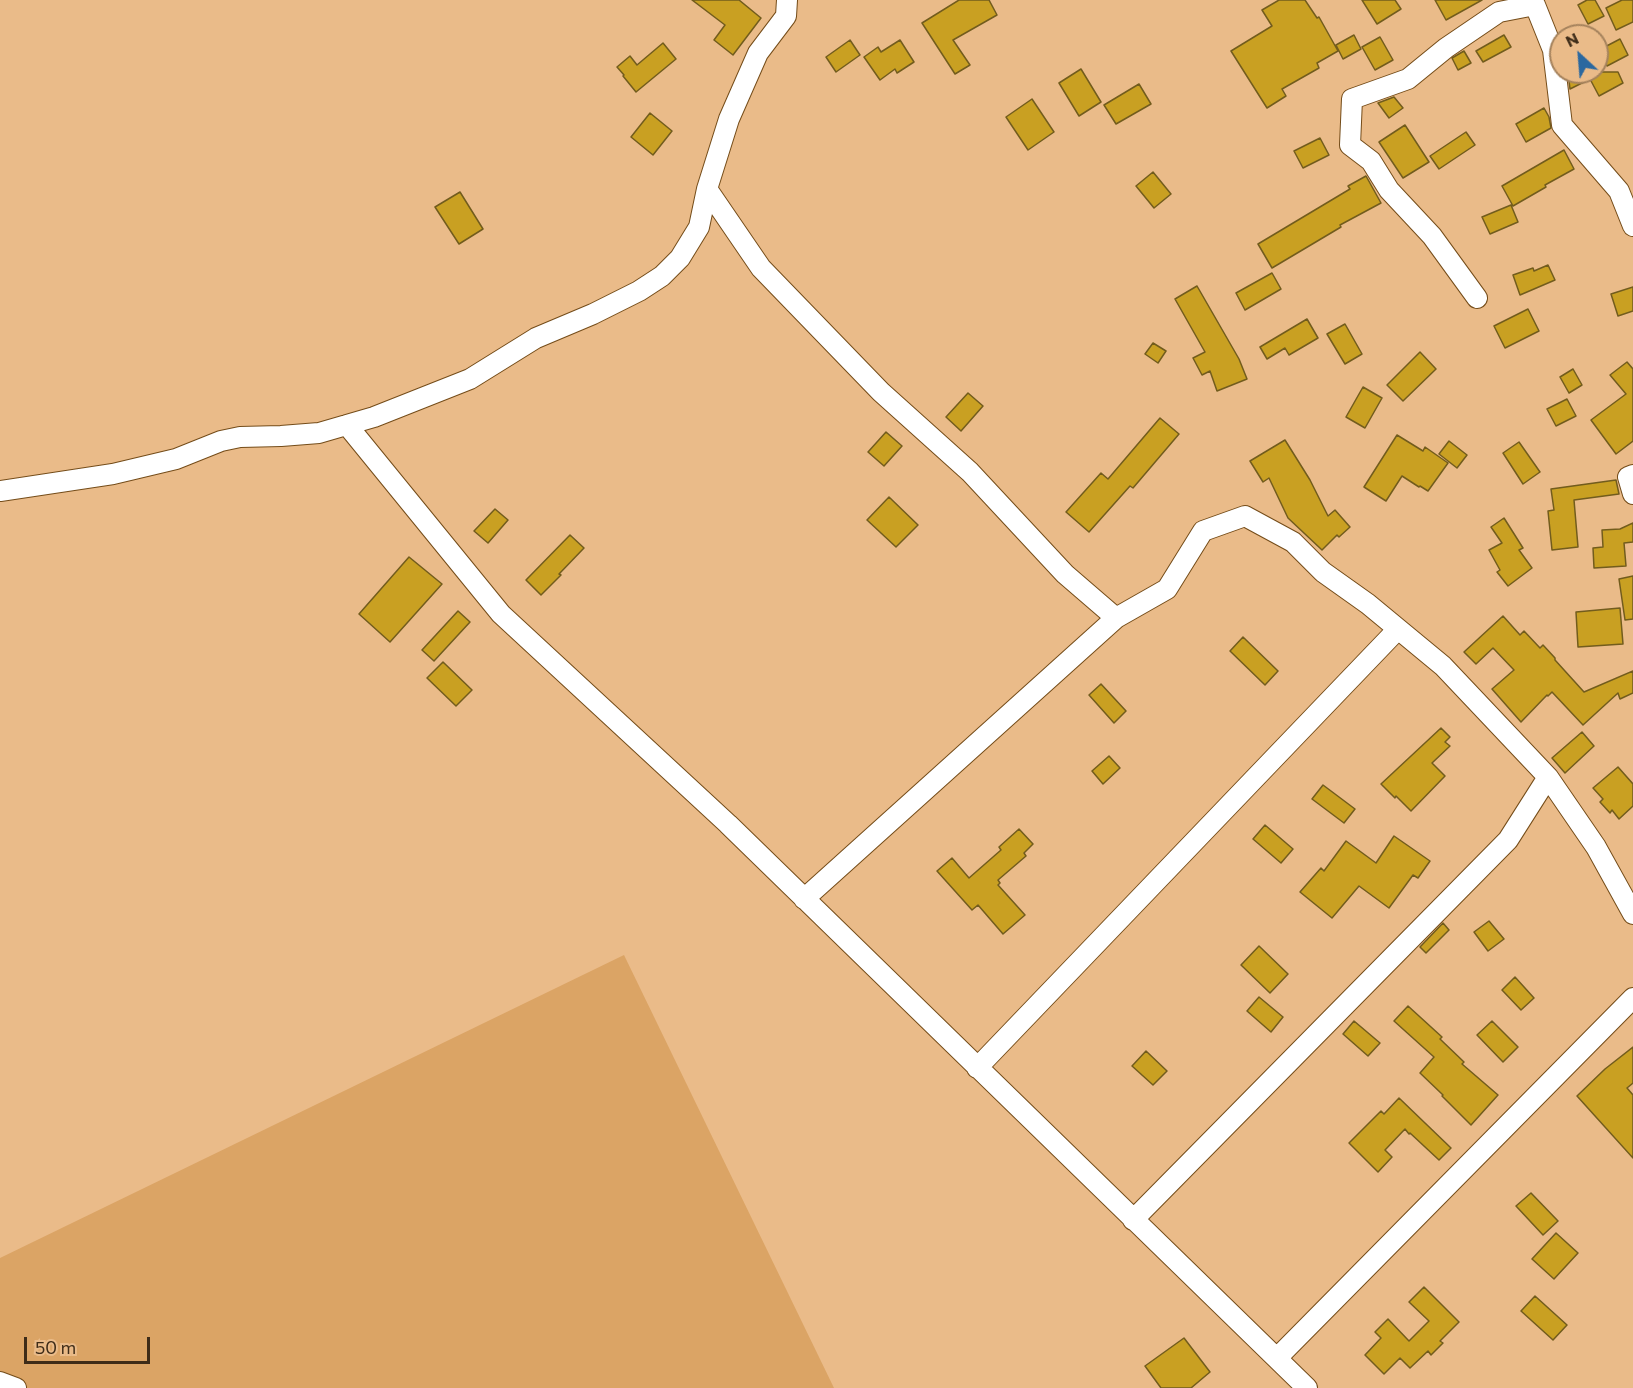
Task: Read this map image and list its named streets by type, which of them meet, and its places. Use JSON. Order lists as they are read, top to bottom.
{
  "scale_bar": "50 m",
  "north": "top left"
}
